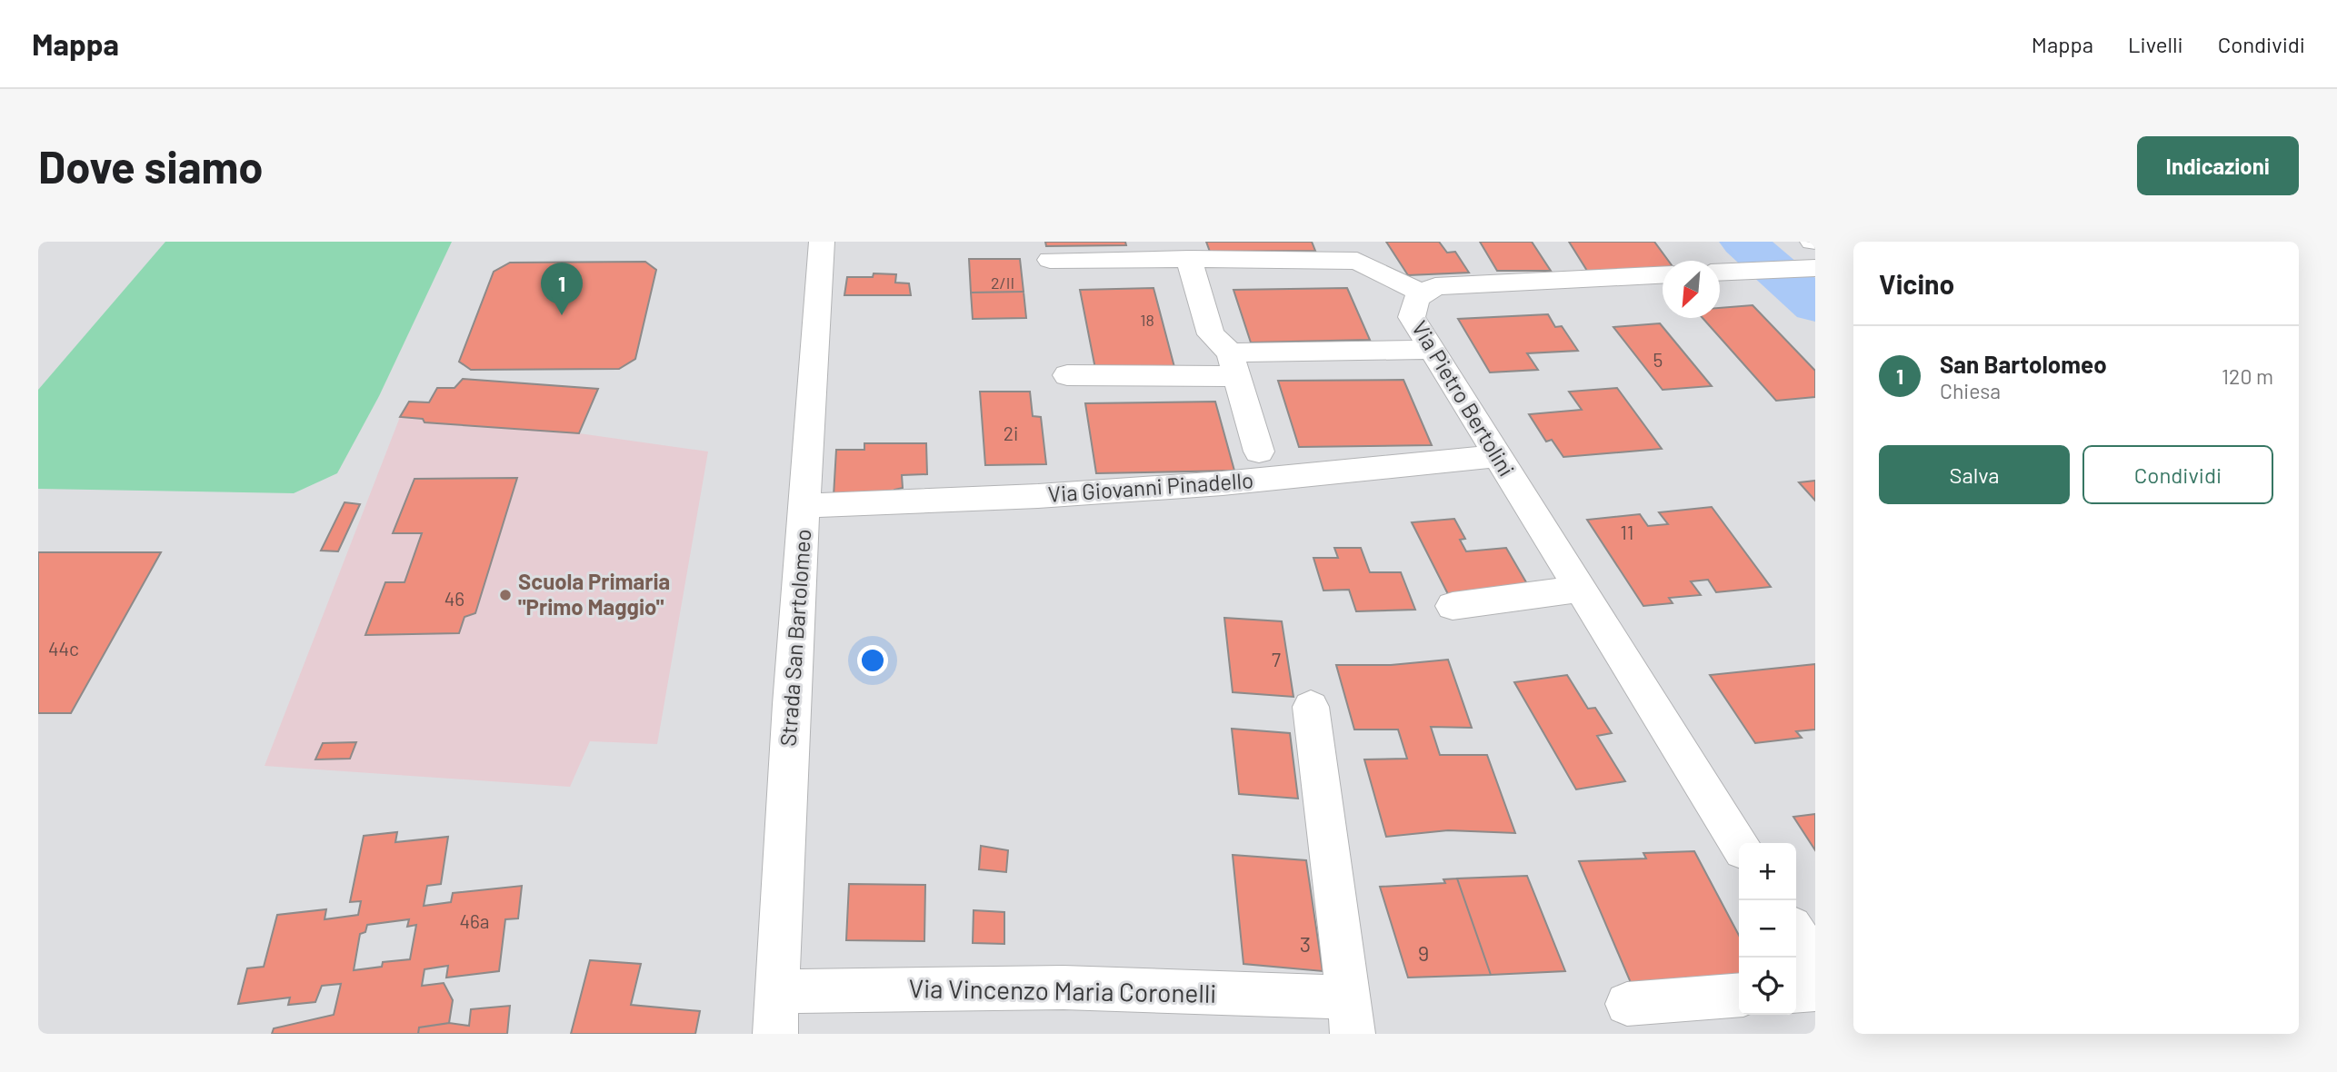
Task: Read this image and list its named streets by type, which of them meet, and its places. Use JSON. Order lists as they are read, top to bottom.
{
  "streets": {
    "street": [
      "Via Pietro Bertolini",
      "Via Giovanni Pinadello",
      "Strada San Bartolomeo",
      "Via Vincenzo Maria Coronelli"
    ]
  },
  "crossings": [
    ["Via Pietro Bertolini", "Via Giovanni Pinadello"],
    ["Via Giovanni Pinadello", "Strada San Bartolomeo"],
    ["Strada San Bartolomeo", "Via Vincenzo Maria Coronelli"]
  ],
  "places": ["Scuola Primaria \"Primo Maggio\""],
  "house_numbers": [
    "2/II",
    "18",
    "5",
    "2i",
    "11",
    "46",
    "44c",
    "7",
    "46a",
    "3",
    "9"
  ],
  "north": "bottom left",
  "page": {
    "header": "Mappa",
    "nav": ["Mappa", "Livelli", "Condividi"],
    "buttons": [
      "Indicazioni",
      ["Salva", "Condividi"]
    ],
    "title": "Dove siamo",
    "heading": "Vicino",
    "pins": "1",
    "list": [
      {
        "mark": "1",
        "name": "San Bartolomeo",
        "note": "Chiesa",
        "value": "120 m"
      }
    ],
    "map_buttons": ["+", "−"]
  }
}
